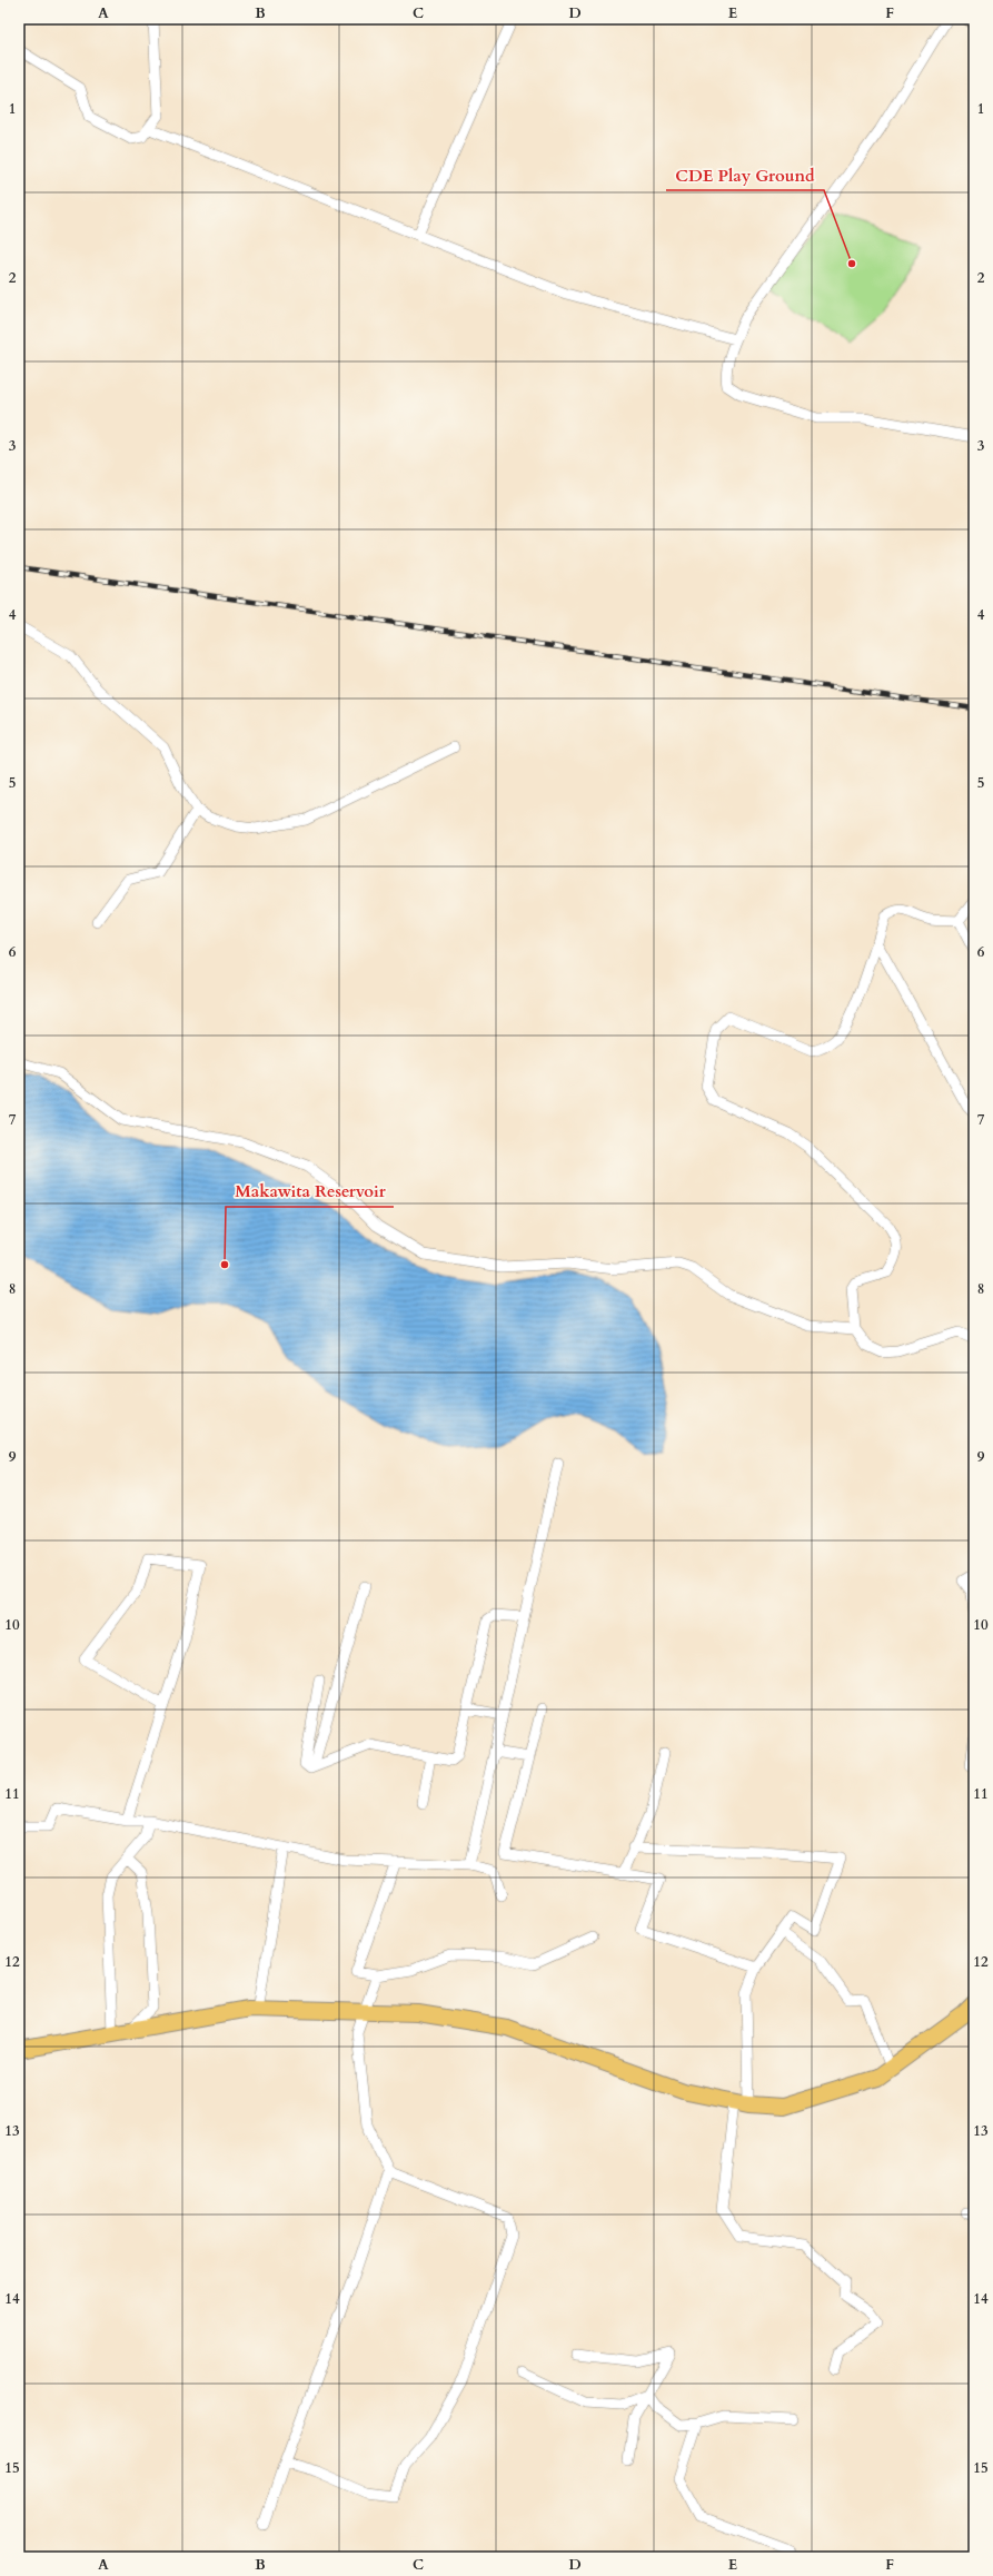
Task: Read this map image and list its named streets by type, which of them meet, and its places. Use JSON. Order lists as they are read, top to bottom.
{
  "places": ["CDE Play Ground", "Makawita Reservoir"],
  "grid": {
    "columns": [
      "A",
      "B",
      "C",
      "D",
      "E",
      "F"
    ],
    "rows": [
      "1",
      "2",
      "3",
      "4",
      "5",
      "6",
      "7",
      "8",
      "9",
      "10",
      "11",
      "12",
      "13",
      "14",
      "15"
    ]
  }
}
